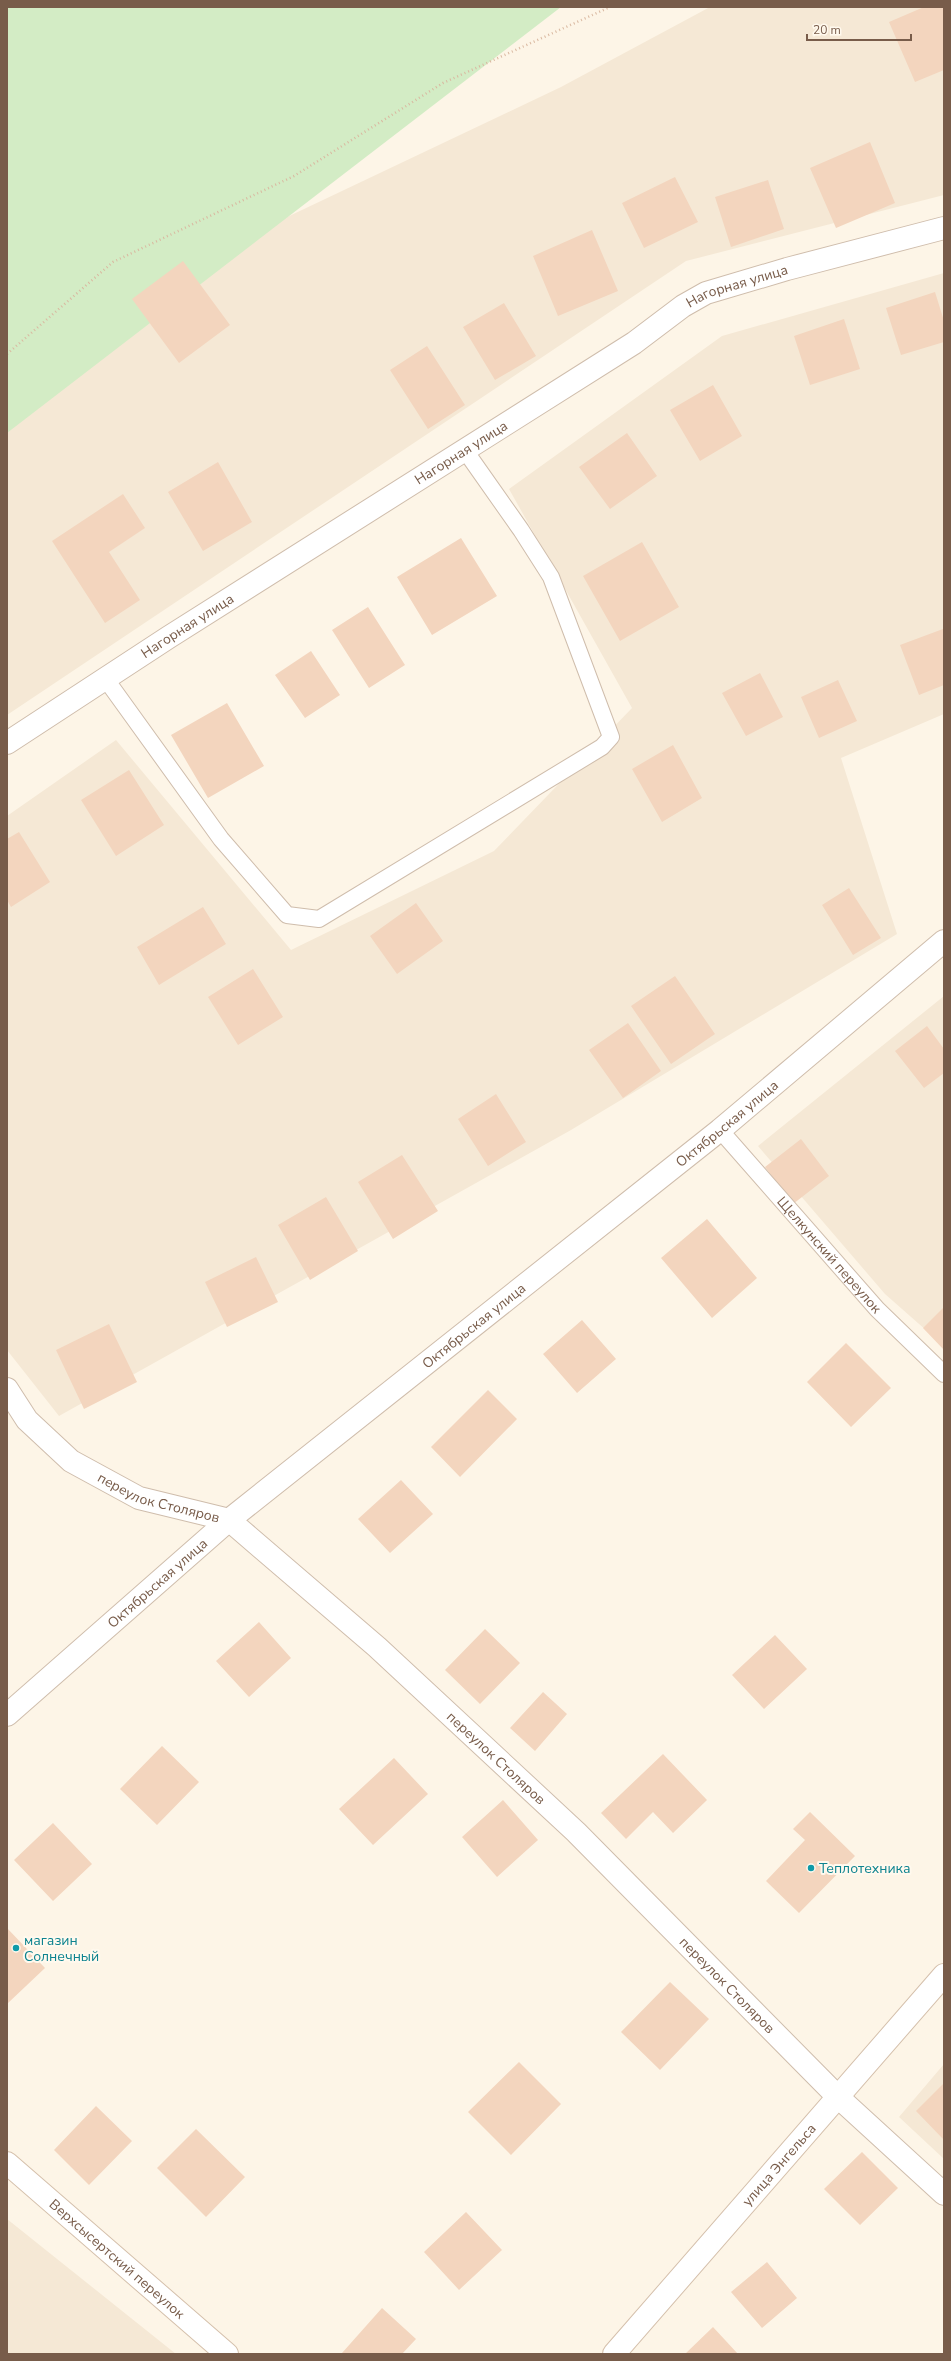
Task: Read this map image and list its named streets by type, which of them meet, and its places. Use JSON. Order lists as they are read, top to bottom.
{
  "streets": {
    "street": [
      "Нагорная улица",
      "Октябрьская улица",
      "переулок Столяров",
      "улица Энгельса",
      "Верхсысертский переулок"
    ],
    "lane": ["Щелкунский переулок"]
  },
  "crossings": [
    ["Октябрьская улица", "Щелкунский переулок"],
    ["Октябрьская улица", "переулок Столяров"],
    ["переулок Столяров", "улица Энгельса"]
  ],
  "places": ["Теплотехника", "магазин Солнечный"],
  "scale_bar": "20 m"
}
